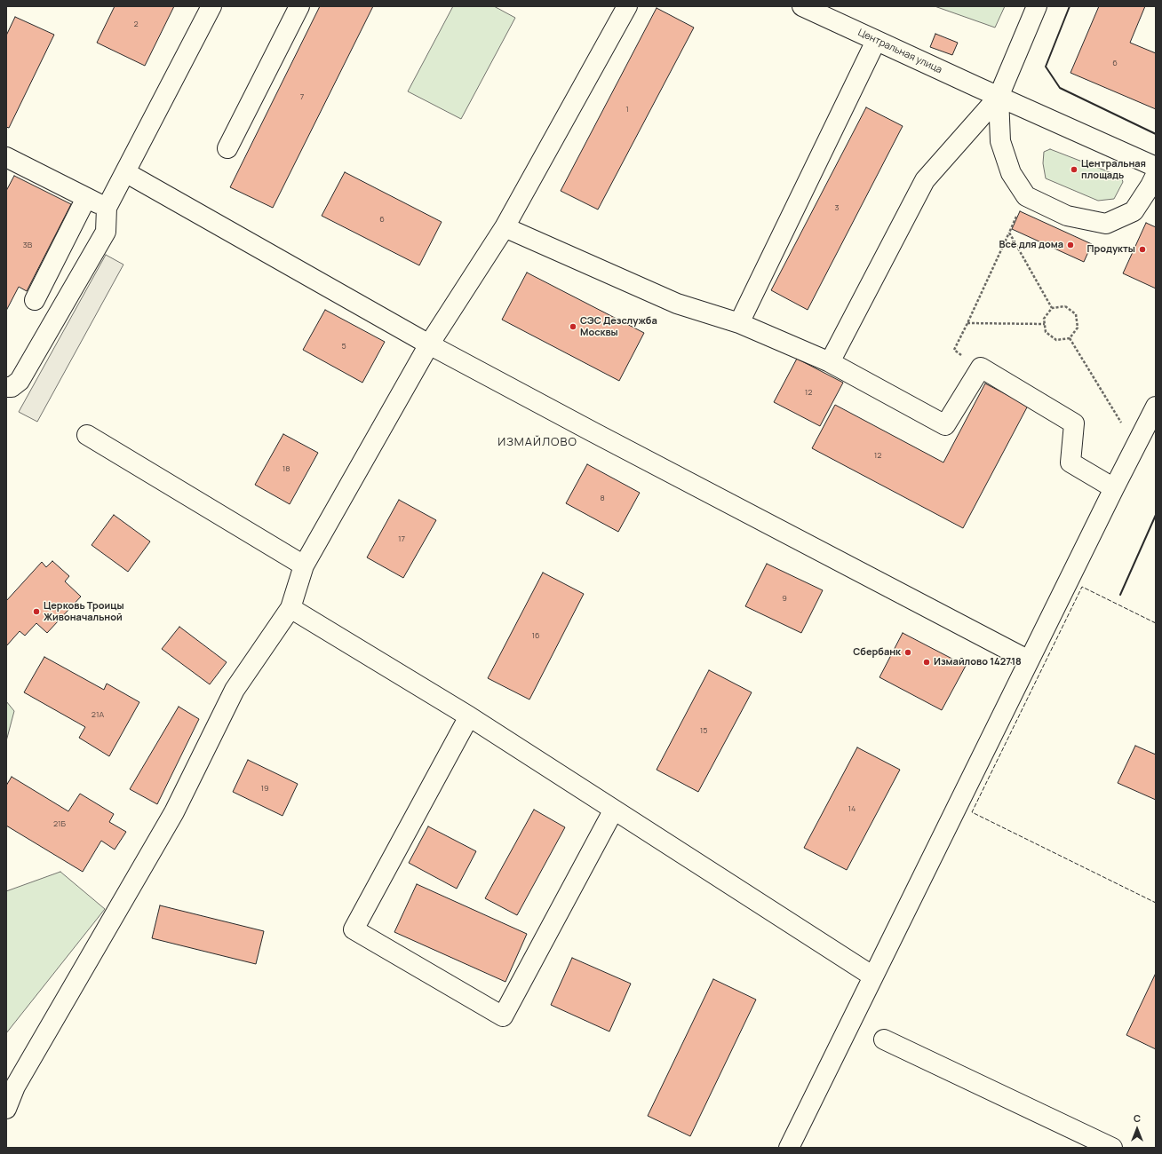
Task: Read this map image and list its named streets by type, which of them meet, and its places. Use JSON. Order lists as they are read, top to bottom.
{
  "streets": {
    "street": ["Центральная улица"]
  },
  "districts": ["ИЗМАЙЛОВО"],
  "places": [
    "Центральная площадь",
    "Всё для дома",
    "Продукты",
    "СЭС Дезслужба Москвы",
    "Церковь Троицы Живоначальной",
    "Сбербанк",
    "Измайлово 142718"
  ],
  "house_numbers": [
    "2",
    "6",
    "7",
    "1",
    "3",
    "6",
    "3В",
    "5",
    "12",
    "12",
    "18",
    "8",
    "17",
    "9",
    "16",
    "21А",
    "15",
    "19",
    "14",
    "21Б"
  ],
  "north": "top"
}
